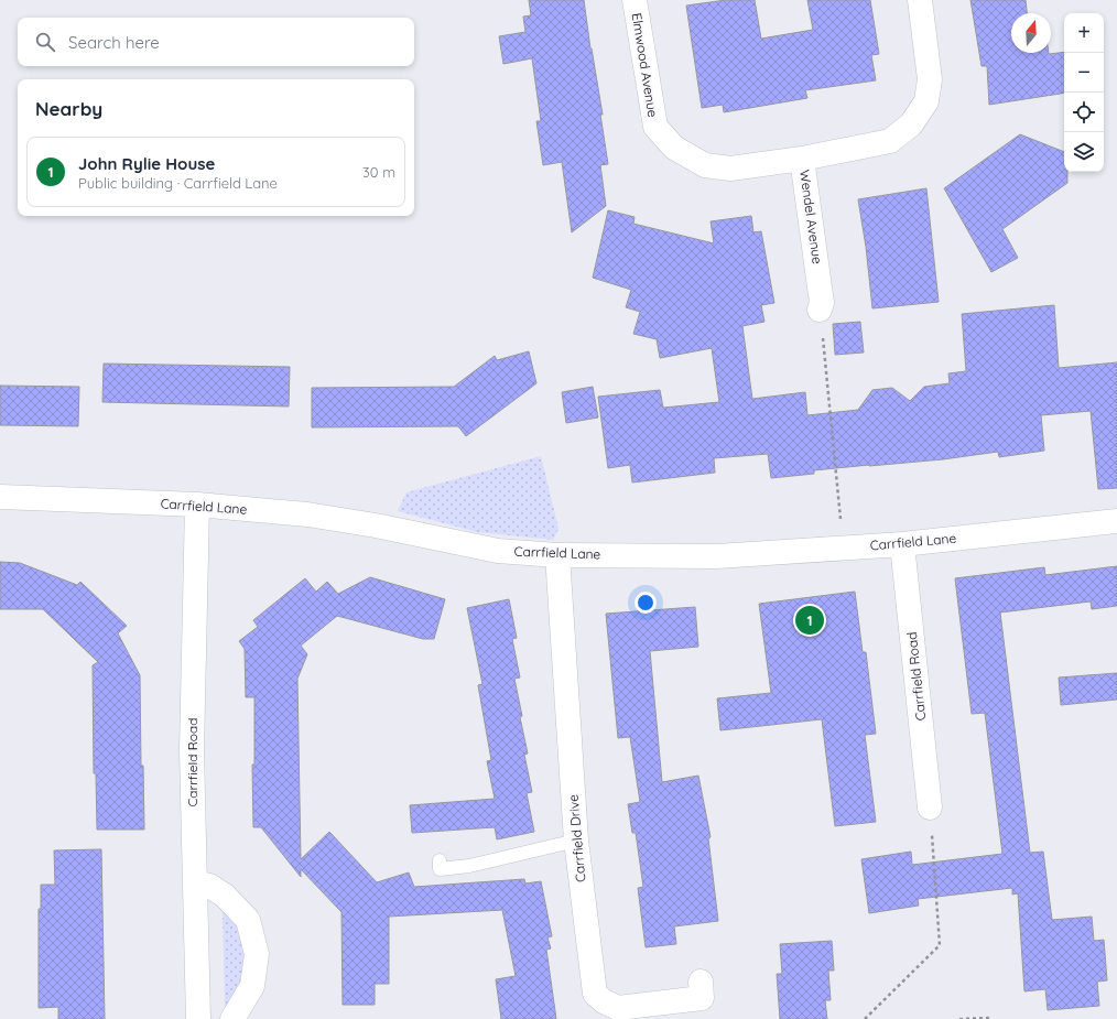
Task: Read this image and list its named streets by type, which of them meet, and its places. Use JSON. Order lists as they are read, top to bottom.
{
  "streets": {
    "street": [
      "Elmwood Avenue",
      "Wendel Avenue",
      "Carrfield Lane",
      "Carrfield Road",
      "Carrfield Drive"
    ]
  },
  "crossings": [
    ["Elmwood Avenue", "Wendel Avenue"],
    ["Carrfield Lane", "Carrfield Road"],
    ["Carrfield Lane", "Carrfield Drive"]
  ],
  "north": "top",
  "page": {
    "map_buttons": ["+", "−"],
    "search": "Search here",
    "heading": "Nearby",
    "list": [
      {
        "mark": "1",
        "name": "John Rylie House",
        "note": "Public building · Carrfield Lane",
        "value": "30 m"
      }
    ],
    "pins": "1"
  }
}
